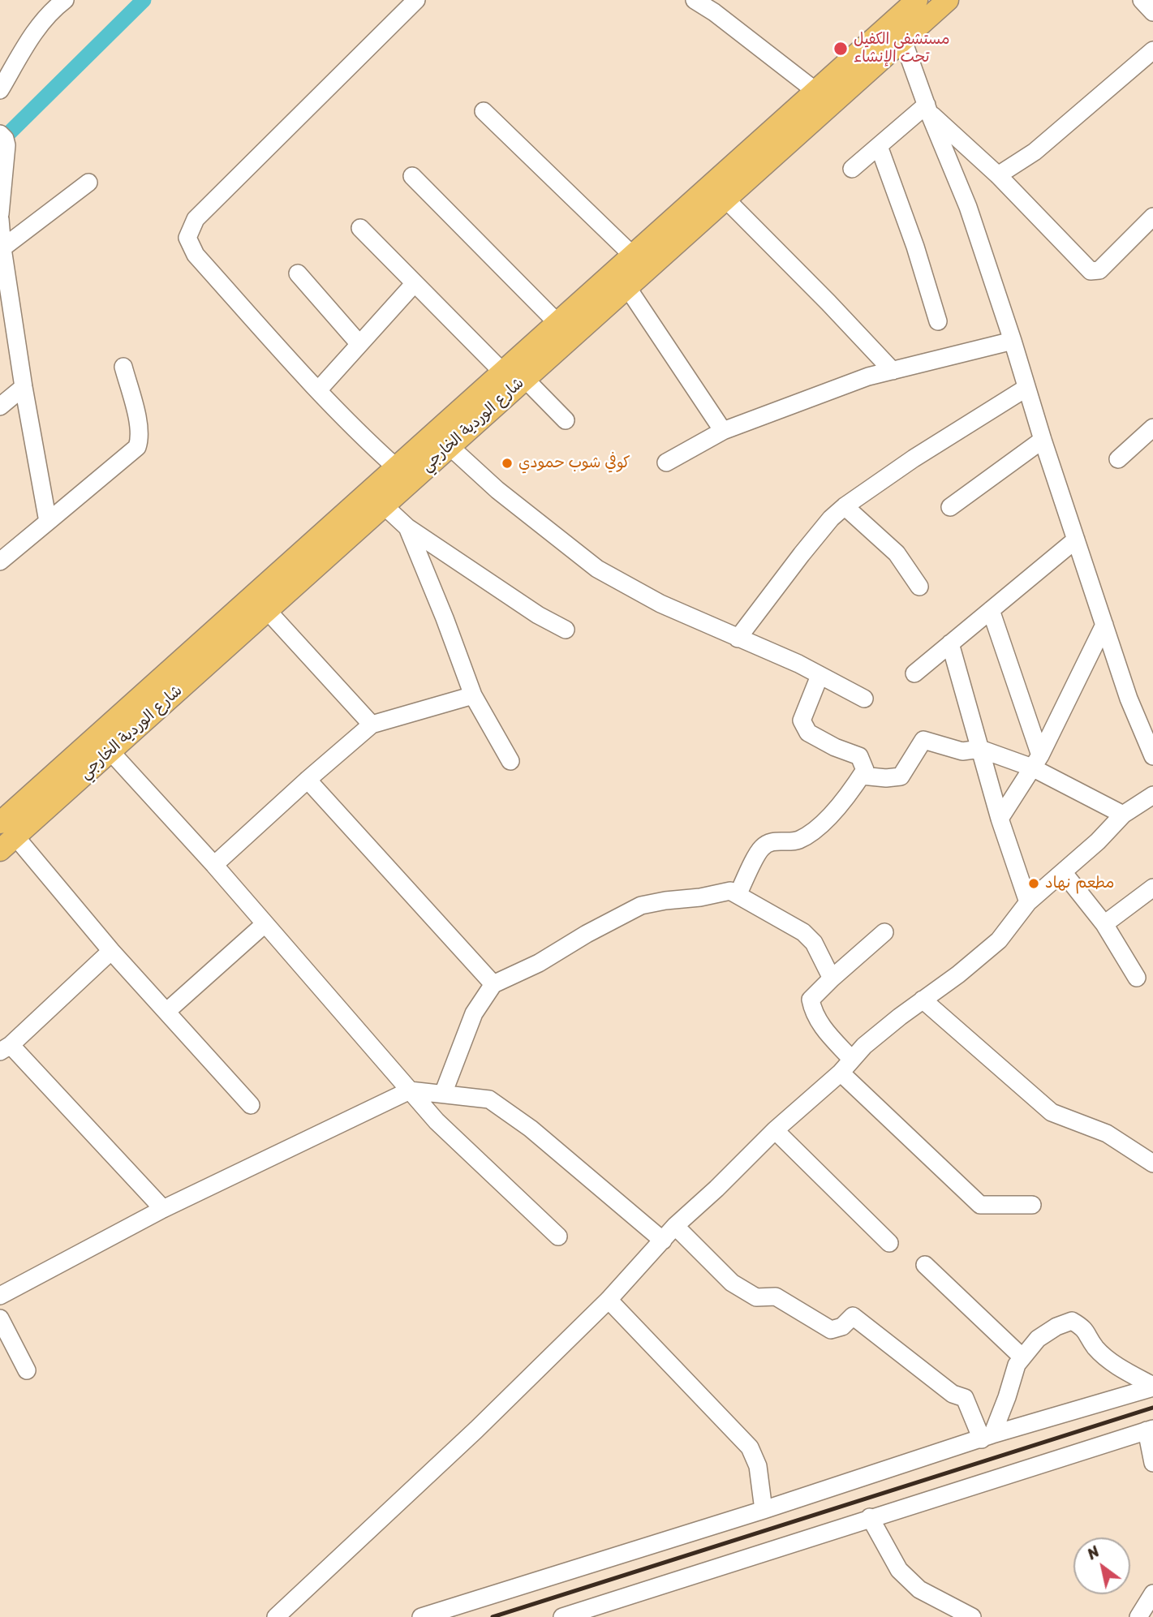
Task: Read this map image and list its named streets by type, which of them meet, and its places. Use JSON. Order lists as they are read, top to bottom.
{
  "streets": {
    "main road": ["شارع الوردية الخارجي"]
  },
  "places": ["مستشفى الكفيل تحت الإنشاء", "كوفي شوب حمودي", "مطعم نهاد"],
  "north": "top left"
}
